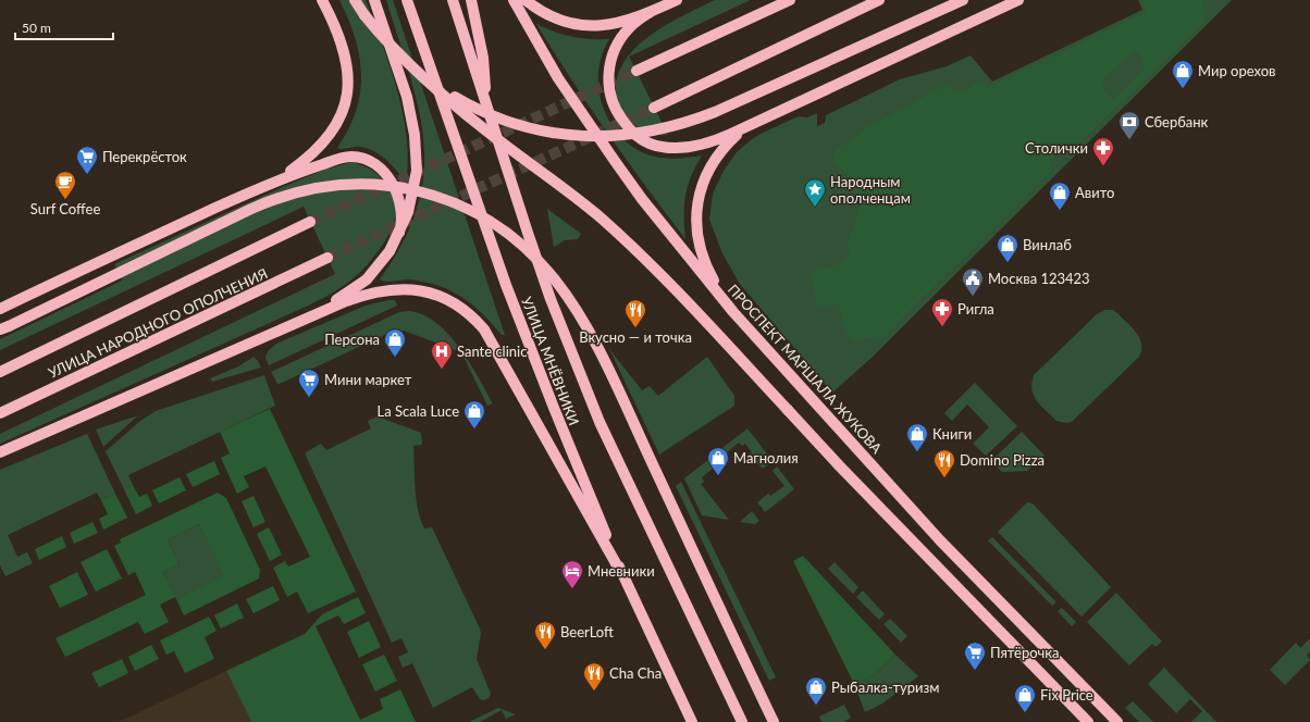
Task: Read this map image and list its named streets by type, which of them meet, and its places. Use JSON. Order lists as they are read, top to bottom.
{
  "streets": {
    "main road": ["УЛИЦА НАРОДНОГО ОПОЛЧЕНИЯ", "УЛИЦА МНЁВНИКИ", "ПРОСПЕКТ МАРШАЛА ЖУКОВА"]
  },
  "places": {
    "shop": [
      "Мир орехов",
      "Авито",
      "Винлаб",
      "Персона",
      "La Scala Luce",
      "Книги",
      "Магнолия",
      "Рыбалка-туризм",
      "Fix Price"
    ],
    "bank": ["Сбербанк"],
    "pharmacy": ["Столички", "Ригла"],
    "supermarket": ["Перекрёсток", "Мини маркет", "Пятёрочка"],
    "cafe": ["Surf Coffee"],
    "place": ["Народным ополченцам"],
    "public building": ["Москва 123423"],
    "restaurant": [
      "Вкусно — и точка",
      "Domino Pizza",
      "BeerLoft",
      "Cha Cha"
    ],
    "hospital": ["Sante clinic"],
    "hotel": ["Мневники"]
  },
  "scale_bar": "50 m"
}
